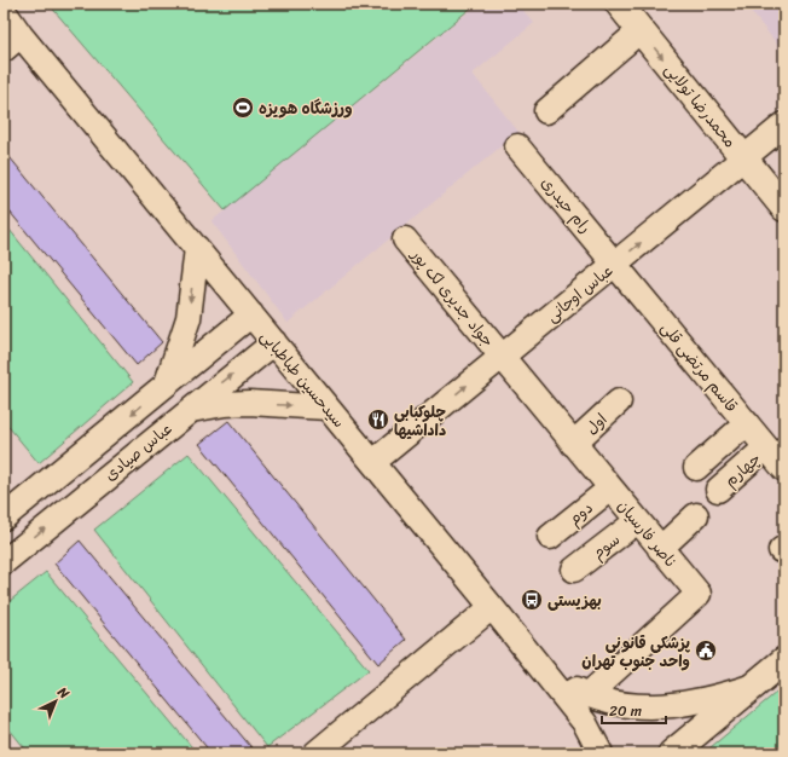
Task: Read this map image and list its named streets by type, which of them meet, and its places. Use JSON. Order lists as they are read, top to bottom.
{
  "streets": {
    "main road": ["محمدرضا تولایی"],
    "street": [
      "رام حیدری",
      "عباس اوجانی",
      "جواد جدیری لک پور",
      "قاسم مرتضی قلی",
      "سیدحسین طباطبایی",
      "اول",
      "عباس صیادی",
      "چهارم",
      "دوم",
      "ناصر فارسیان",
      "سوم"
    ]
  },
  "crossings": [
    ["محمدرضا تولایی", "عباس اوجانی"],
    ["رام حیدری", "عباس اوجانی"],
    ["رام حیدری", "قاسم مرتضی قلی"],
    ["عباس اوجانی", "جواد جدیری لک پور"],
    ["عباس اوجانی", "قاسم مرتضی قلی"],
    ["عباس اوجانی", "سیدحسین طباطبایی"],
    ["عباس اوجانی", "ناصر فارسیان"],
    ["جواد جدیری لک پور", "ناصر فارسیان"],
    ["قاسم مرتضی قلی", "چهارم"],
    ["سیدحسین طباطبایی", "عباس صیادی"],
    ["اول", "ناصر فارسیان"],
    ["دوم", "ناصر فارسیان"],
    ["ناصر فارسیان", "سوم"]
  ],
  "one_way": ["محمدرضا تولایی"],
  "places": {
    "sports": ["ورزشگاه هویزه"],
    "restaurant": ["چلوکبابی داداشیها"],
    "bus stop": ["بهزیستی"],
    "public building": ["پزشکی قانونی واحد جنوب تهران"]
  },
  "scale_bar": "20 m",
  "north": "top right"
}
